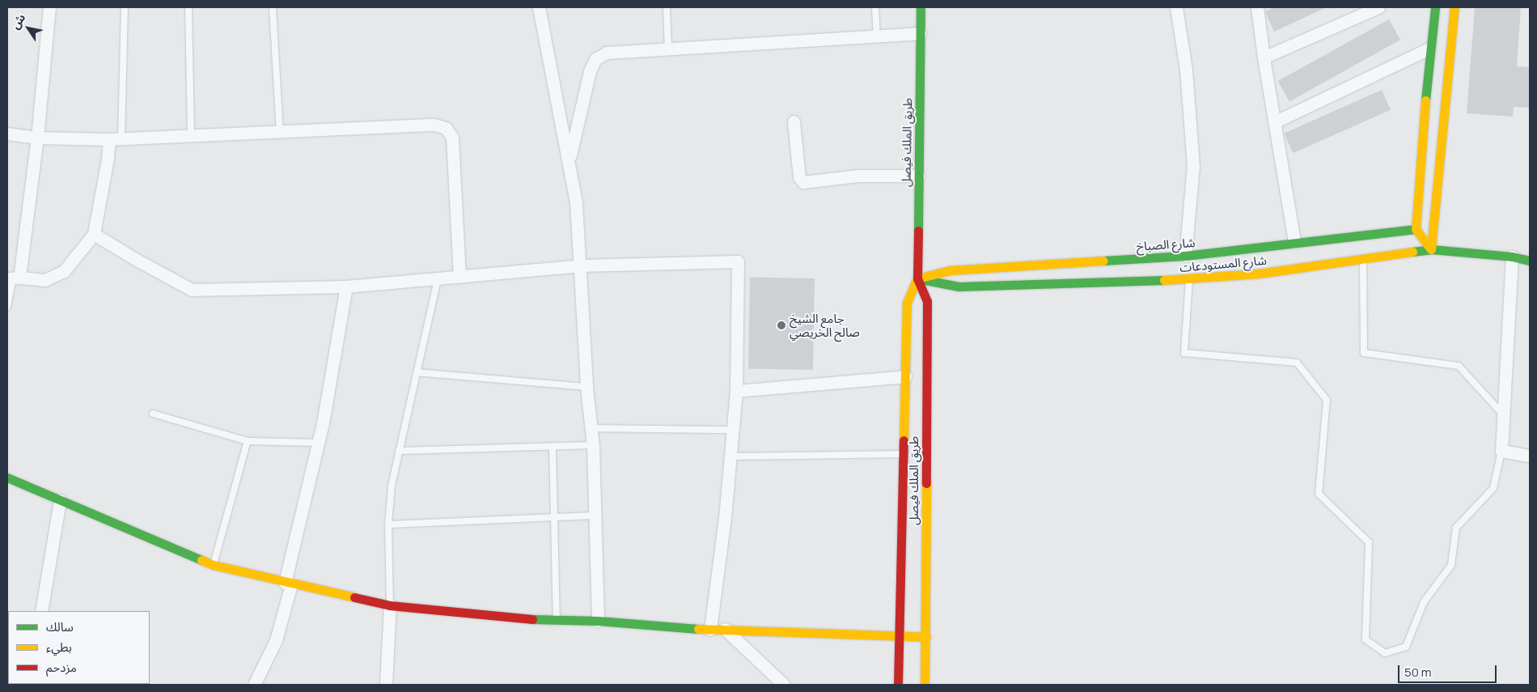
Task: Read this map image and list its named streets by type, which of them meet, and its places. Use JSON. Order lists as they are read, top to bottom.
{
  "streets": {
    "street": ["طريق الملك فيصل", "شارع الصباخ", "شارع المستودعات"]
  },
  "crossings": [
    ["طريق الملك فيصل", "شارع الصباخ"],
    ["طريق الملك فيصل", "شارع المستودعات"],
    ["شارع الصباخ", "شارع المستودعات"]
  ],
  "places": ["جامع الشيخ صالح الخريصي"],
  "legend": ["سالك", "بطيء", "مزدحم"],
  "scale_bar": "50 m",
  "north": "top left"
}
